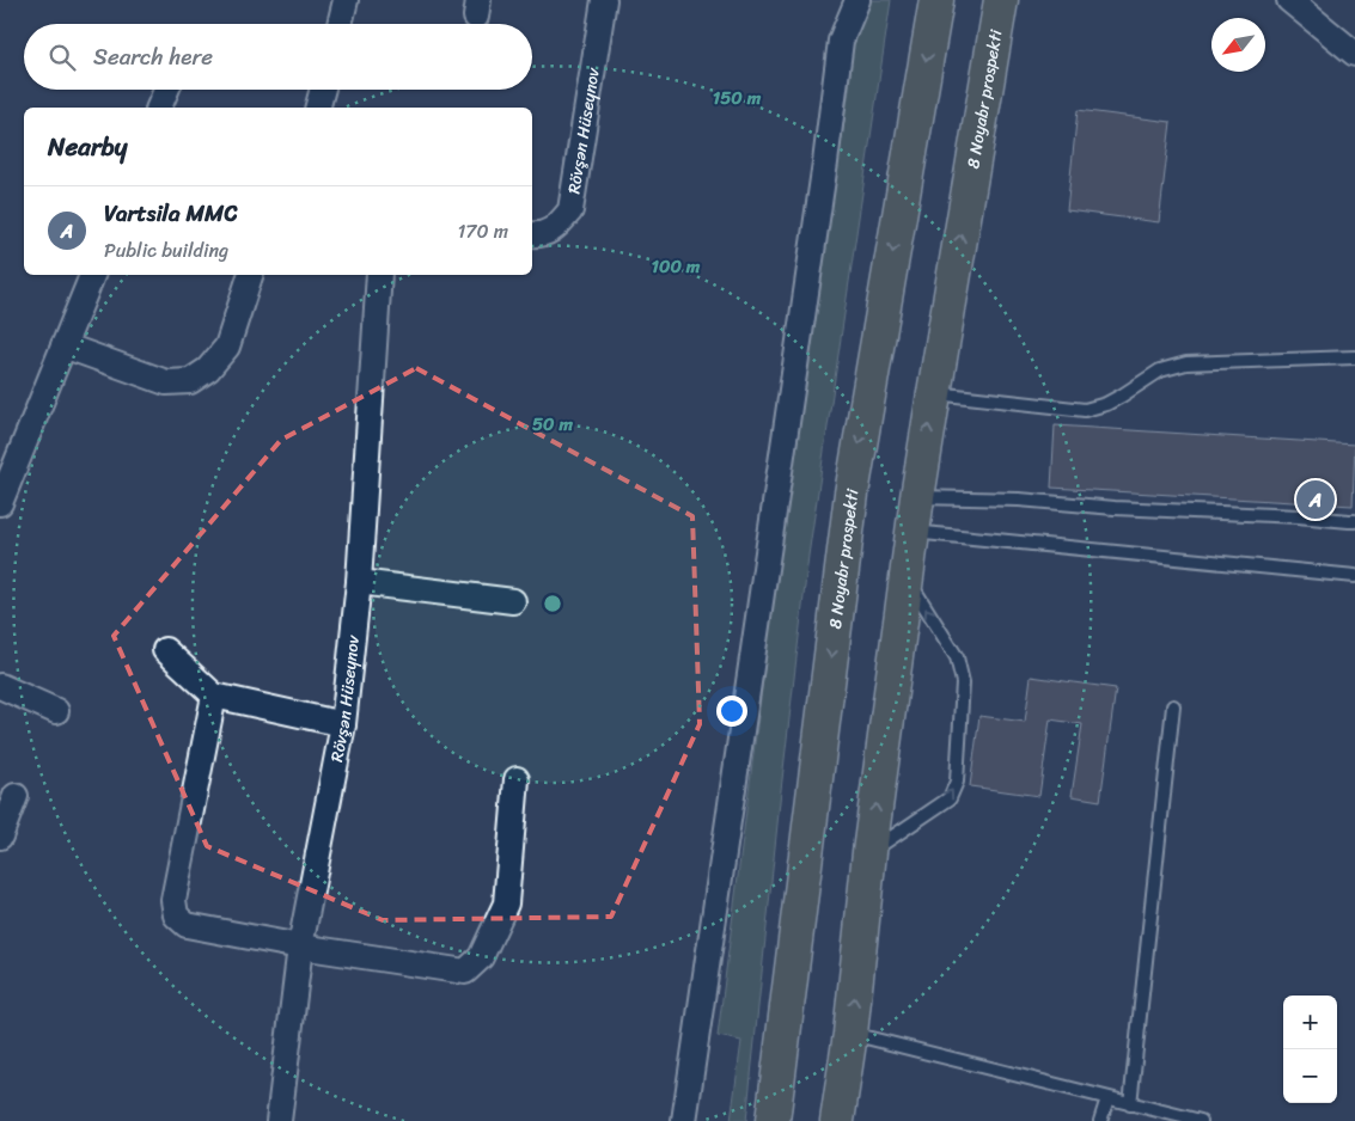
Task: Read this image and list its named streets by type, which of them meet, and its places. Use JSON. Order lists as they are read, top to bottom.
{
  "streets": {
    "highway": ["8 Noyabr prospekti"],
    "street": ["Rövşən Hüseynov"]
  },
  "north": "bottom left",
  "page": {
    "search": "Search here",
    "heading": "Nearby",
    "list": [
      {
        "mark": "A",
        "name": "Vartsila MMC",
        "note": "Public building",
        "value": "170 m"
      }
    ],
    "pins": "A",
    "map_buttons": ["+", "−"]
  },
  "rings": ["150 m", "100 m", "50 m"]
}
